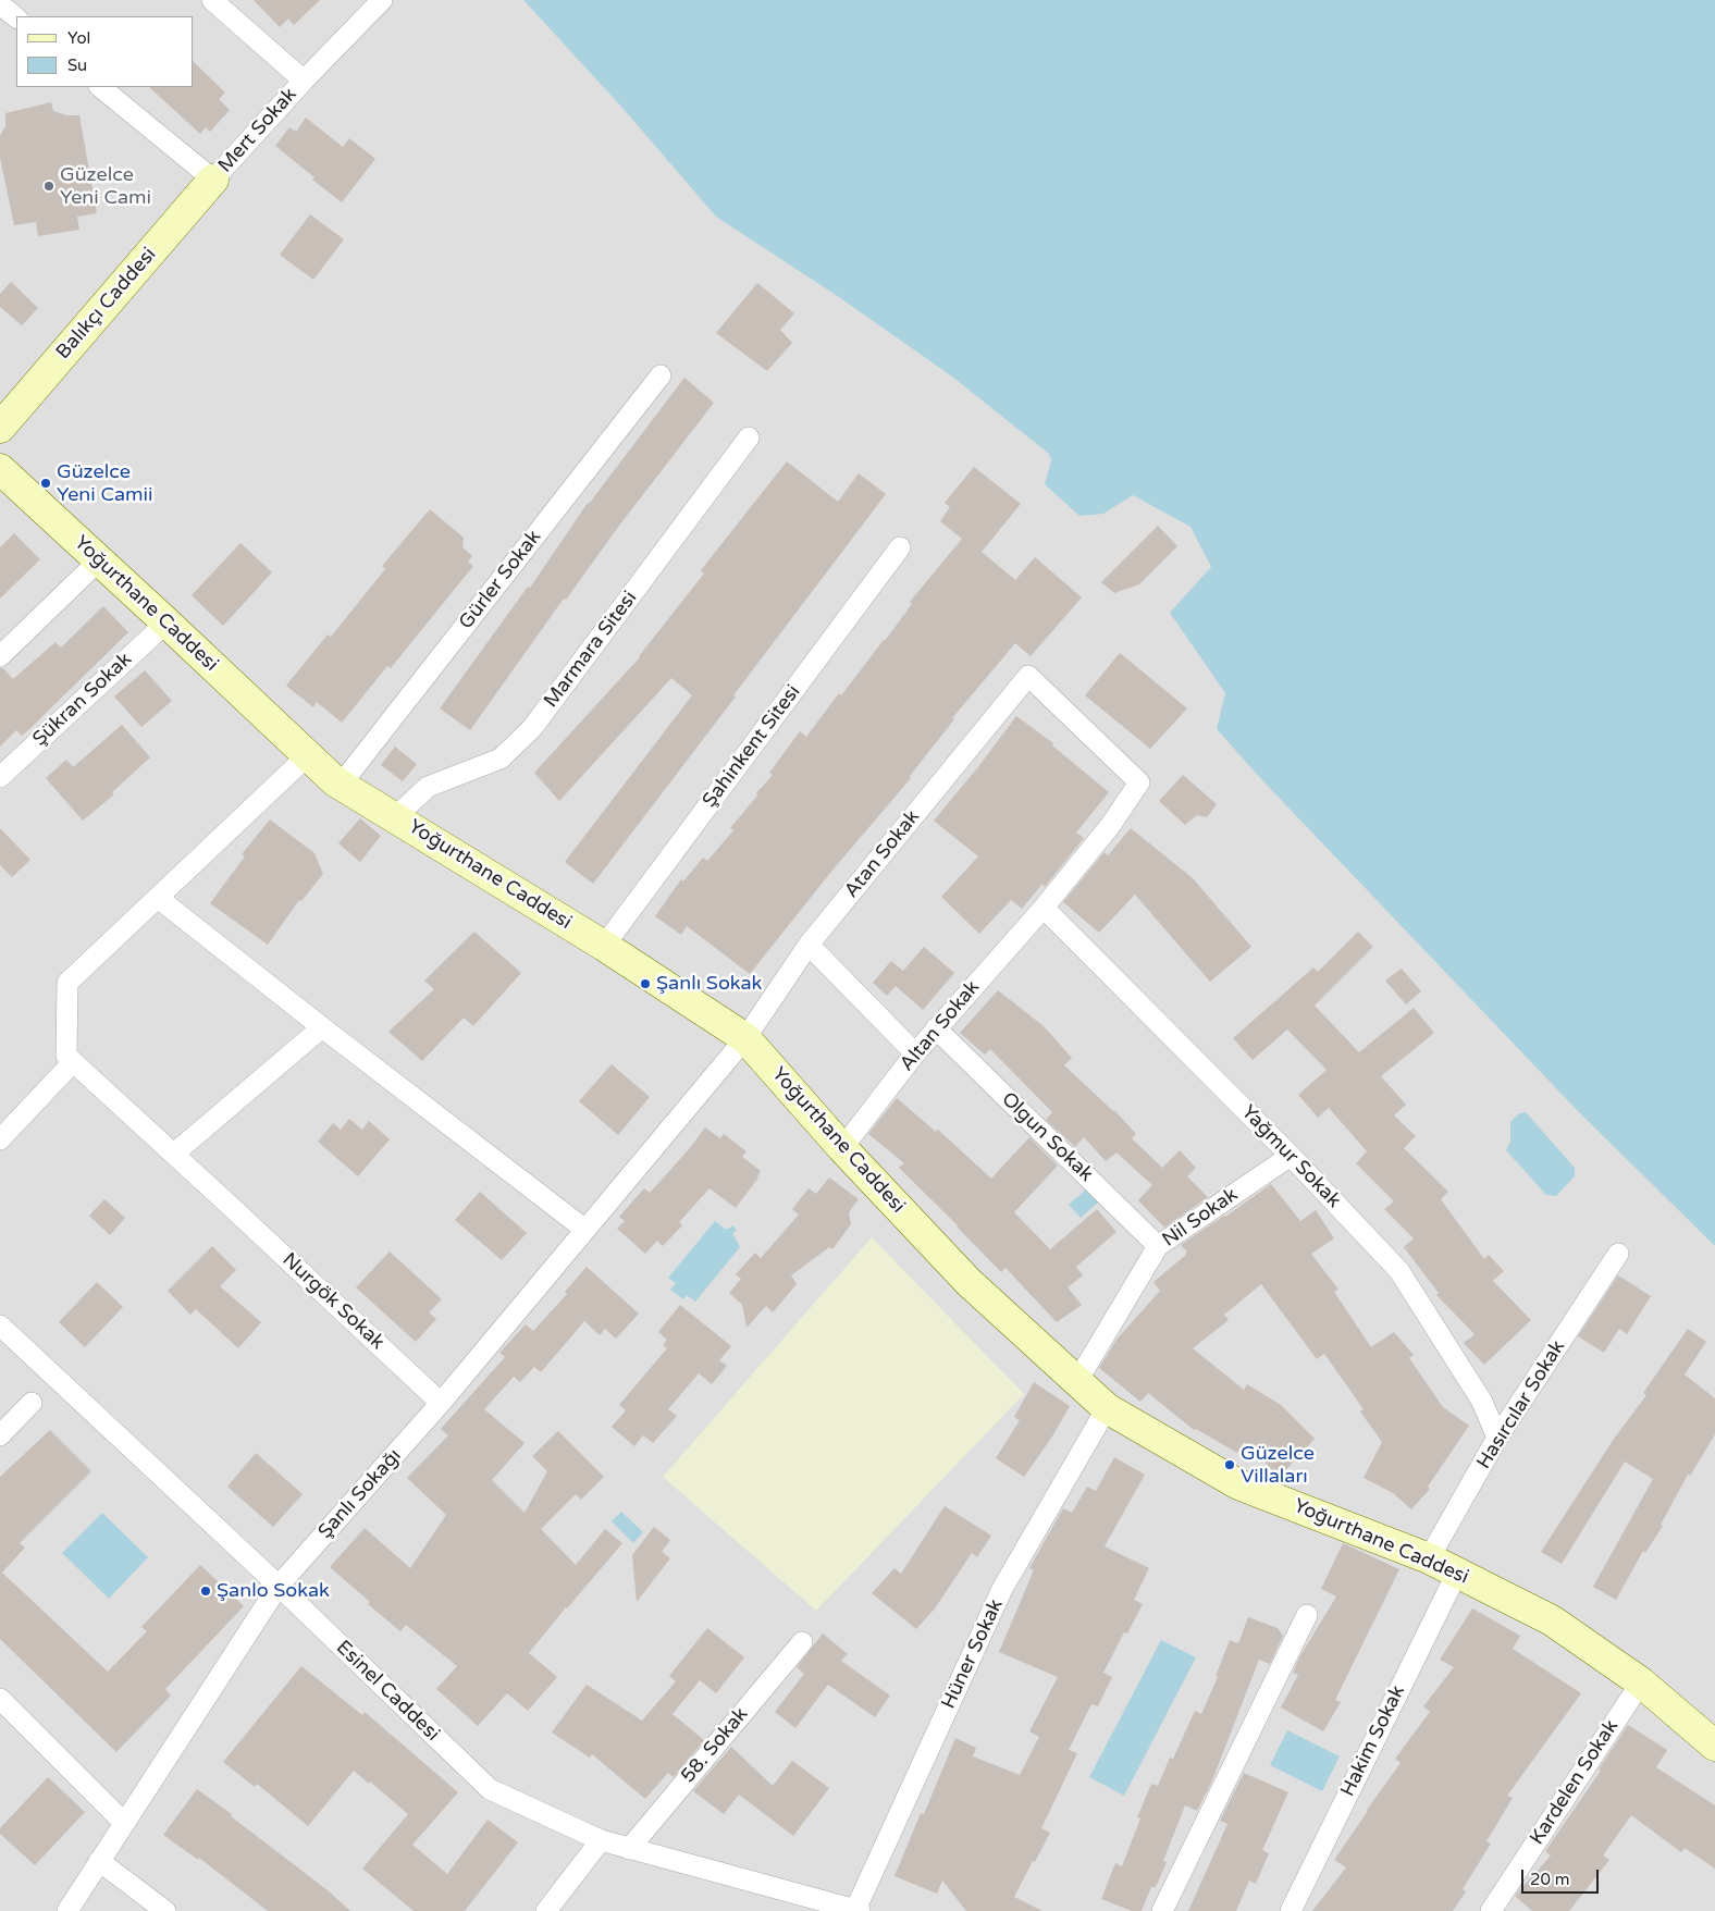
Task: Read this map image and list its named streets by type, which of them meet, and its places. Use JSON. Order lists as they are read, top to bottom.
{
  "streets": {
    "main road": ["Balıkçı Caddesi", "Yoğurthane Caddesi"],
    "street": [
      "Mert Sokak",
      "Gürler Sokak",
      "Marmara Sitesi",
      "Şükran Sokak",
      "Şahinkent Sitesi",
      "Atan Sokak",
      "Altan Sokak",
      "Olgun Sokak",
      "Yağmur Sokak",
      "Nil Sokak",
      "Nurgök Sokak",
      "Hasırcılar Sokak",
      "Şanlı Sokağı",
      "Hüner Sokak",
      "Esinel Caddesi",
      "Hakim Sokak",
      "58. Sokak",
      "Kardelen Sokak"
    ]
  },
  "crossings": [
    ["Mert Sokak", "Balıkçı Caddesi"],
    ["Gürler Sokak", "Yoğurthane Caddesi"],
    ["Yoğurthane Caddesi", "Marmara Sitesi"],
    ["Yoğurthane Caddesi", "Şükran Sokak"],
    ["Yoğurthane Caddesi", "Şahinkent Sitesi"],
    ["Yoğurthane Caddesi", "Atan Sokak"],
    ["Yoğurthane Caddesi", "Altan Sokak"],
    ["Yoğurthane Caddesi", "Nil Sokak"],
    ["Yoğurthane Caddesi", "Hasırcılar Sokak"],
    ["Yoğurthane Caddesi", "Hüner Sokak"],
    ["Yoğurthane Caddesi", "Hakim Sokak"],
    ["Yoğurthane Caddesi", "Kardelen Sokak"],
    ["Atan Sokak", "Altan Sokak"],
    ["Atan Sokak", "Şanlı Sokağı"],
    ["Altan Sokak", "Olgun Sokak"],
    ["Altan Sokak", "Yağmur Sokak"],
    ["Olgun Sokak", "Nil Sokak"],
    ["Yağmur Sokak", "Nil Sokak"],
    ["Yağmur Sokak", "Hasırcılar Sokak"],
    ["Nurgök Sokak", "Şanlı Sokağı"],
    ["Şanlı Sokağı", "Esinel Caddesi"],
    ["Hüner Sokak", "Esinel Caddesi"],
    ["Esinel Caddesi", "58. Sokak"]
  ],
  "places": [
    "Güzelce Yeni Cami",
    "Güzelce Yeni Camii",
    "Şanlı Sokak",
    "Güzelce Villaları",
    "Şanlo Sokak"
  ],
  "legend": ["Yol", "Su"],
  "scale_bar": "20 m"
}
